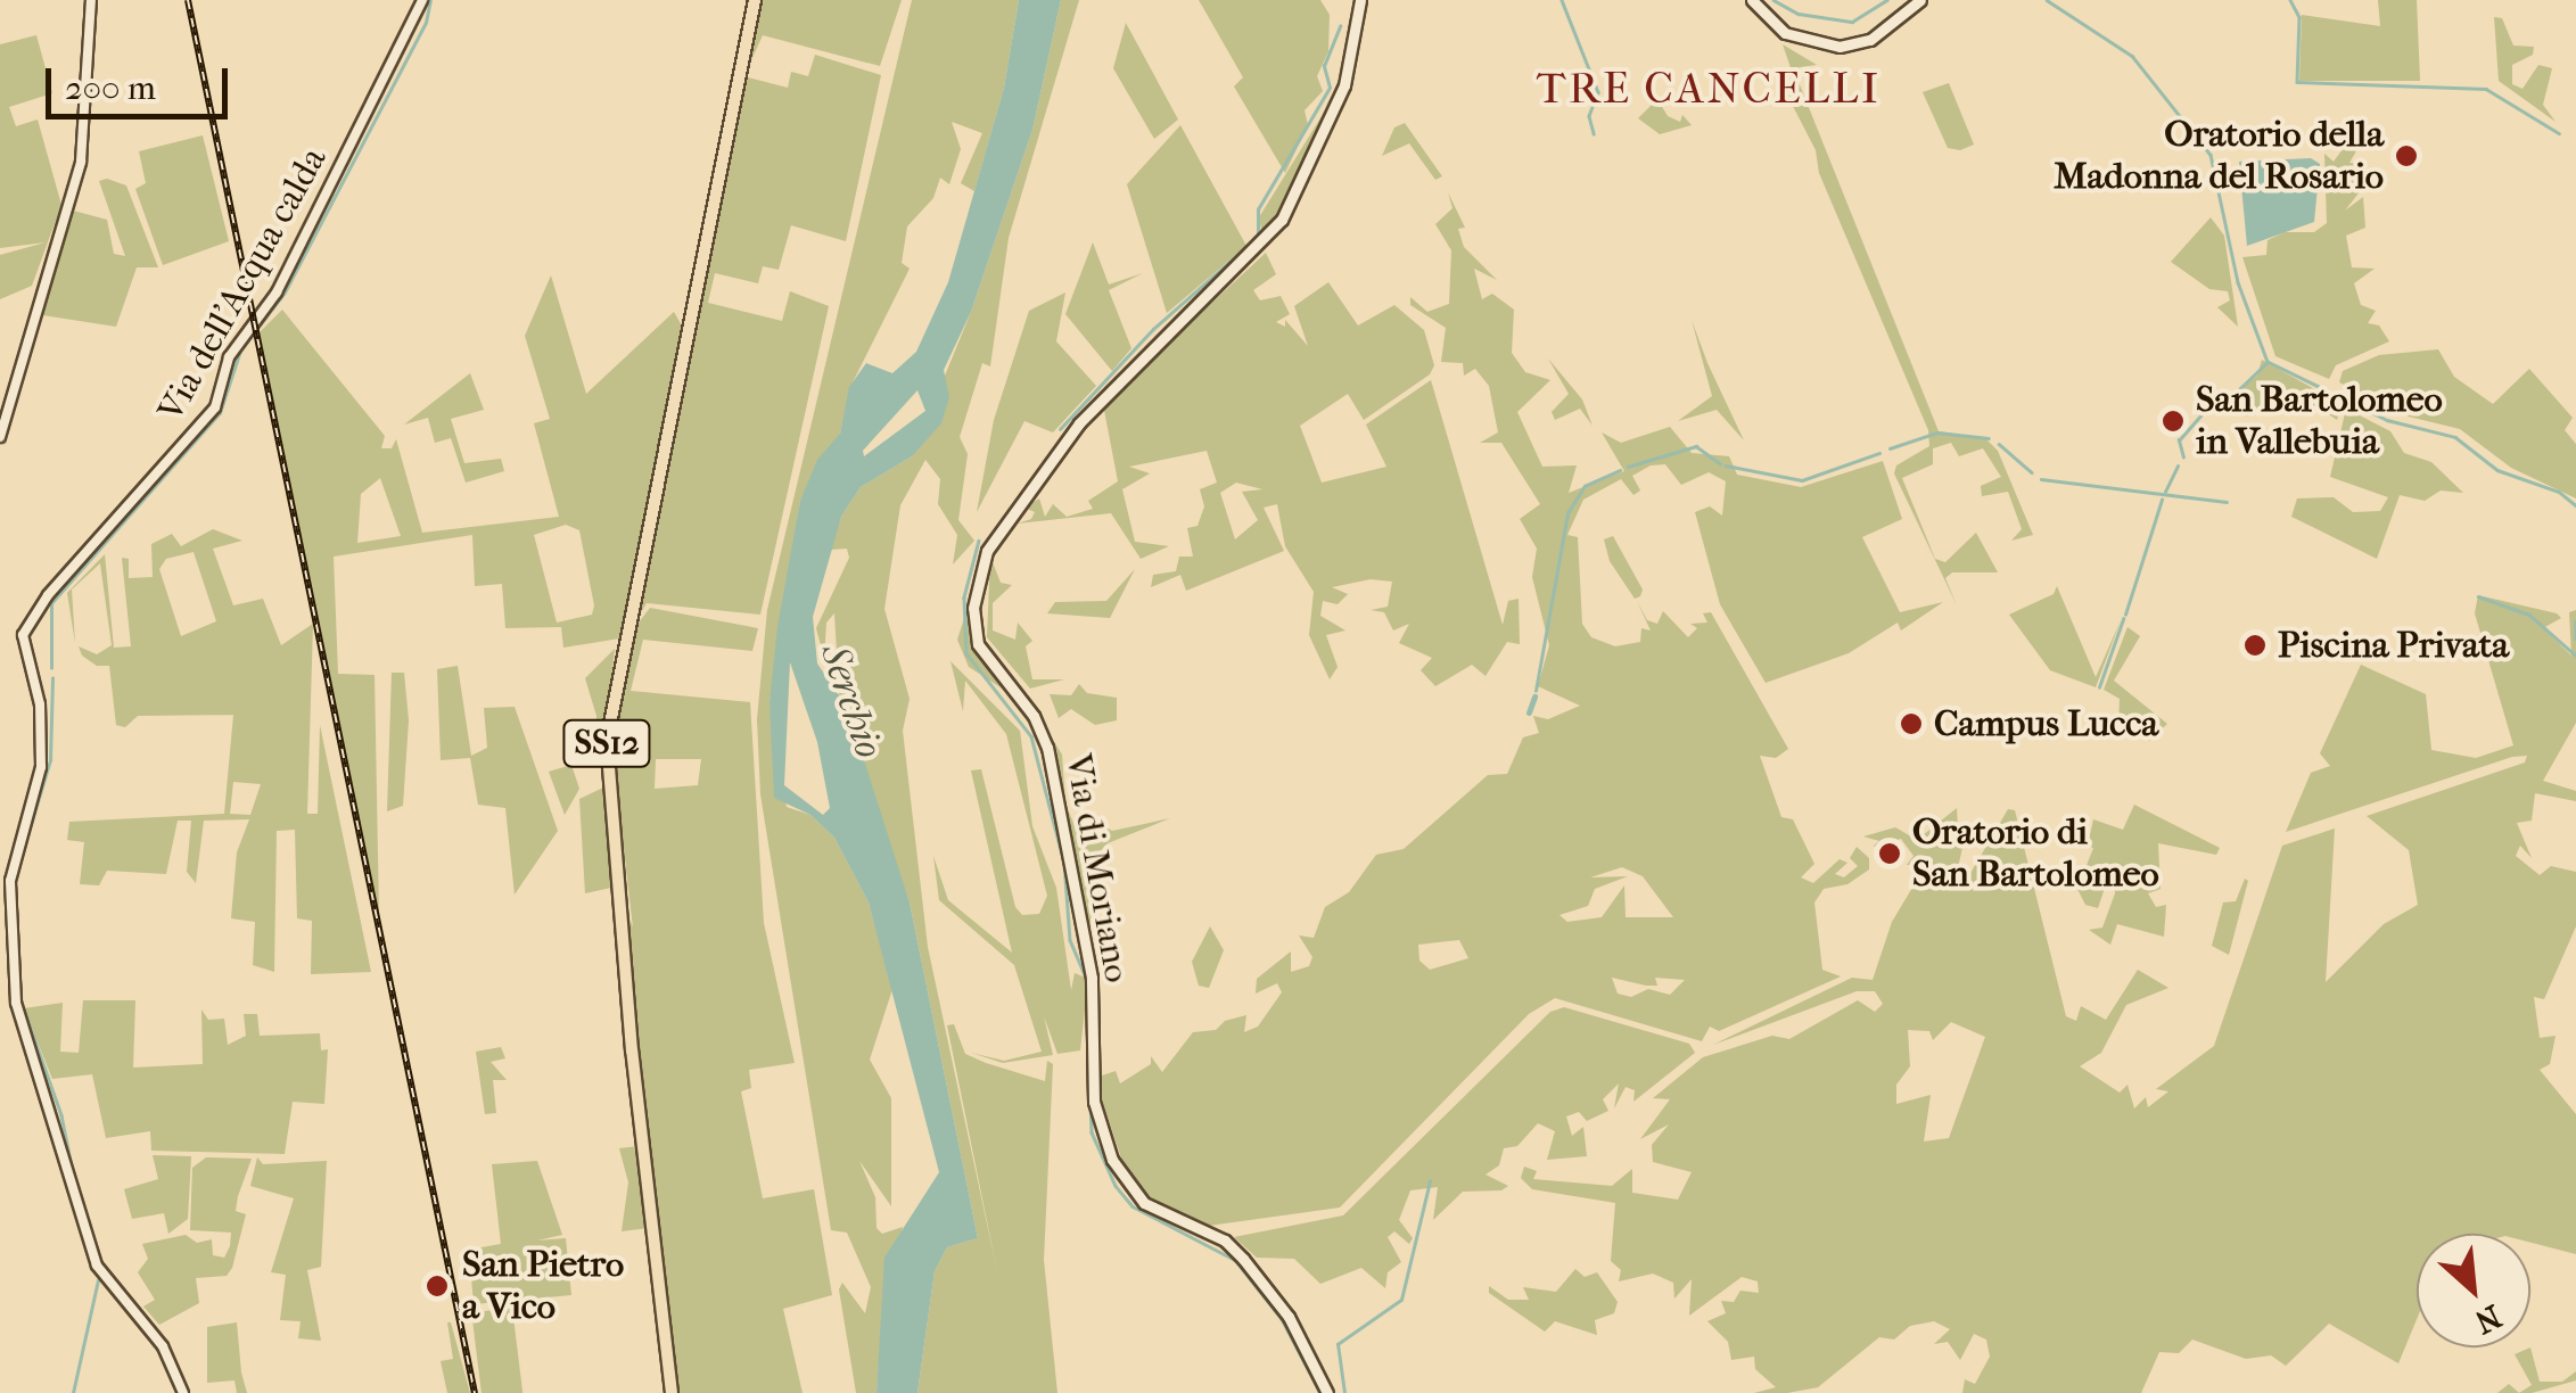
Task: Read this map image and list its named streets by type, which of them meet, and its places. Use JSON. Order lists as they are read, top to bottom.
{
  "streets": {
    "main road": ["SS12", "Via di Moriano"],
    "street": ["Via dell'Acqua calda"]
  },
  "districts": ["TRE CANCELLI"],
  "water": ["Serchio"],
  "places": [
    "Oratorio della Madonna del Rosario",
    "San Bartolomeo in Vallebuia",
    "Piscina Privata",
    "Campus Lucca",
    "Oratorio di San Bartolomeo",
    "San Pietro a Vico"
  ],
  "scale_bar": "200 m",
  "north": "bottom right"
}
